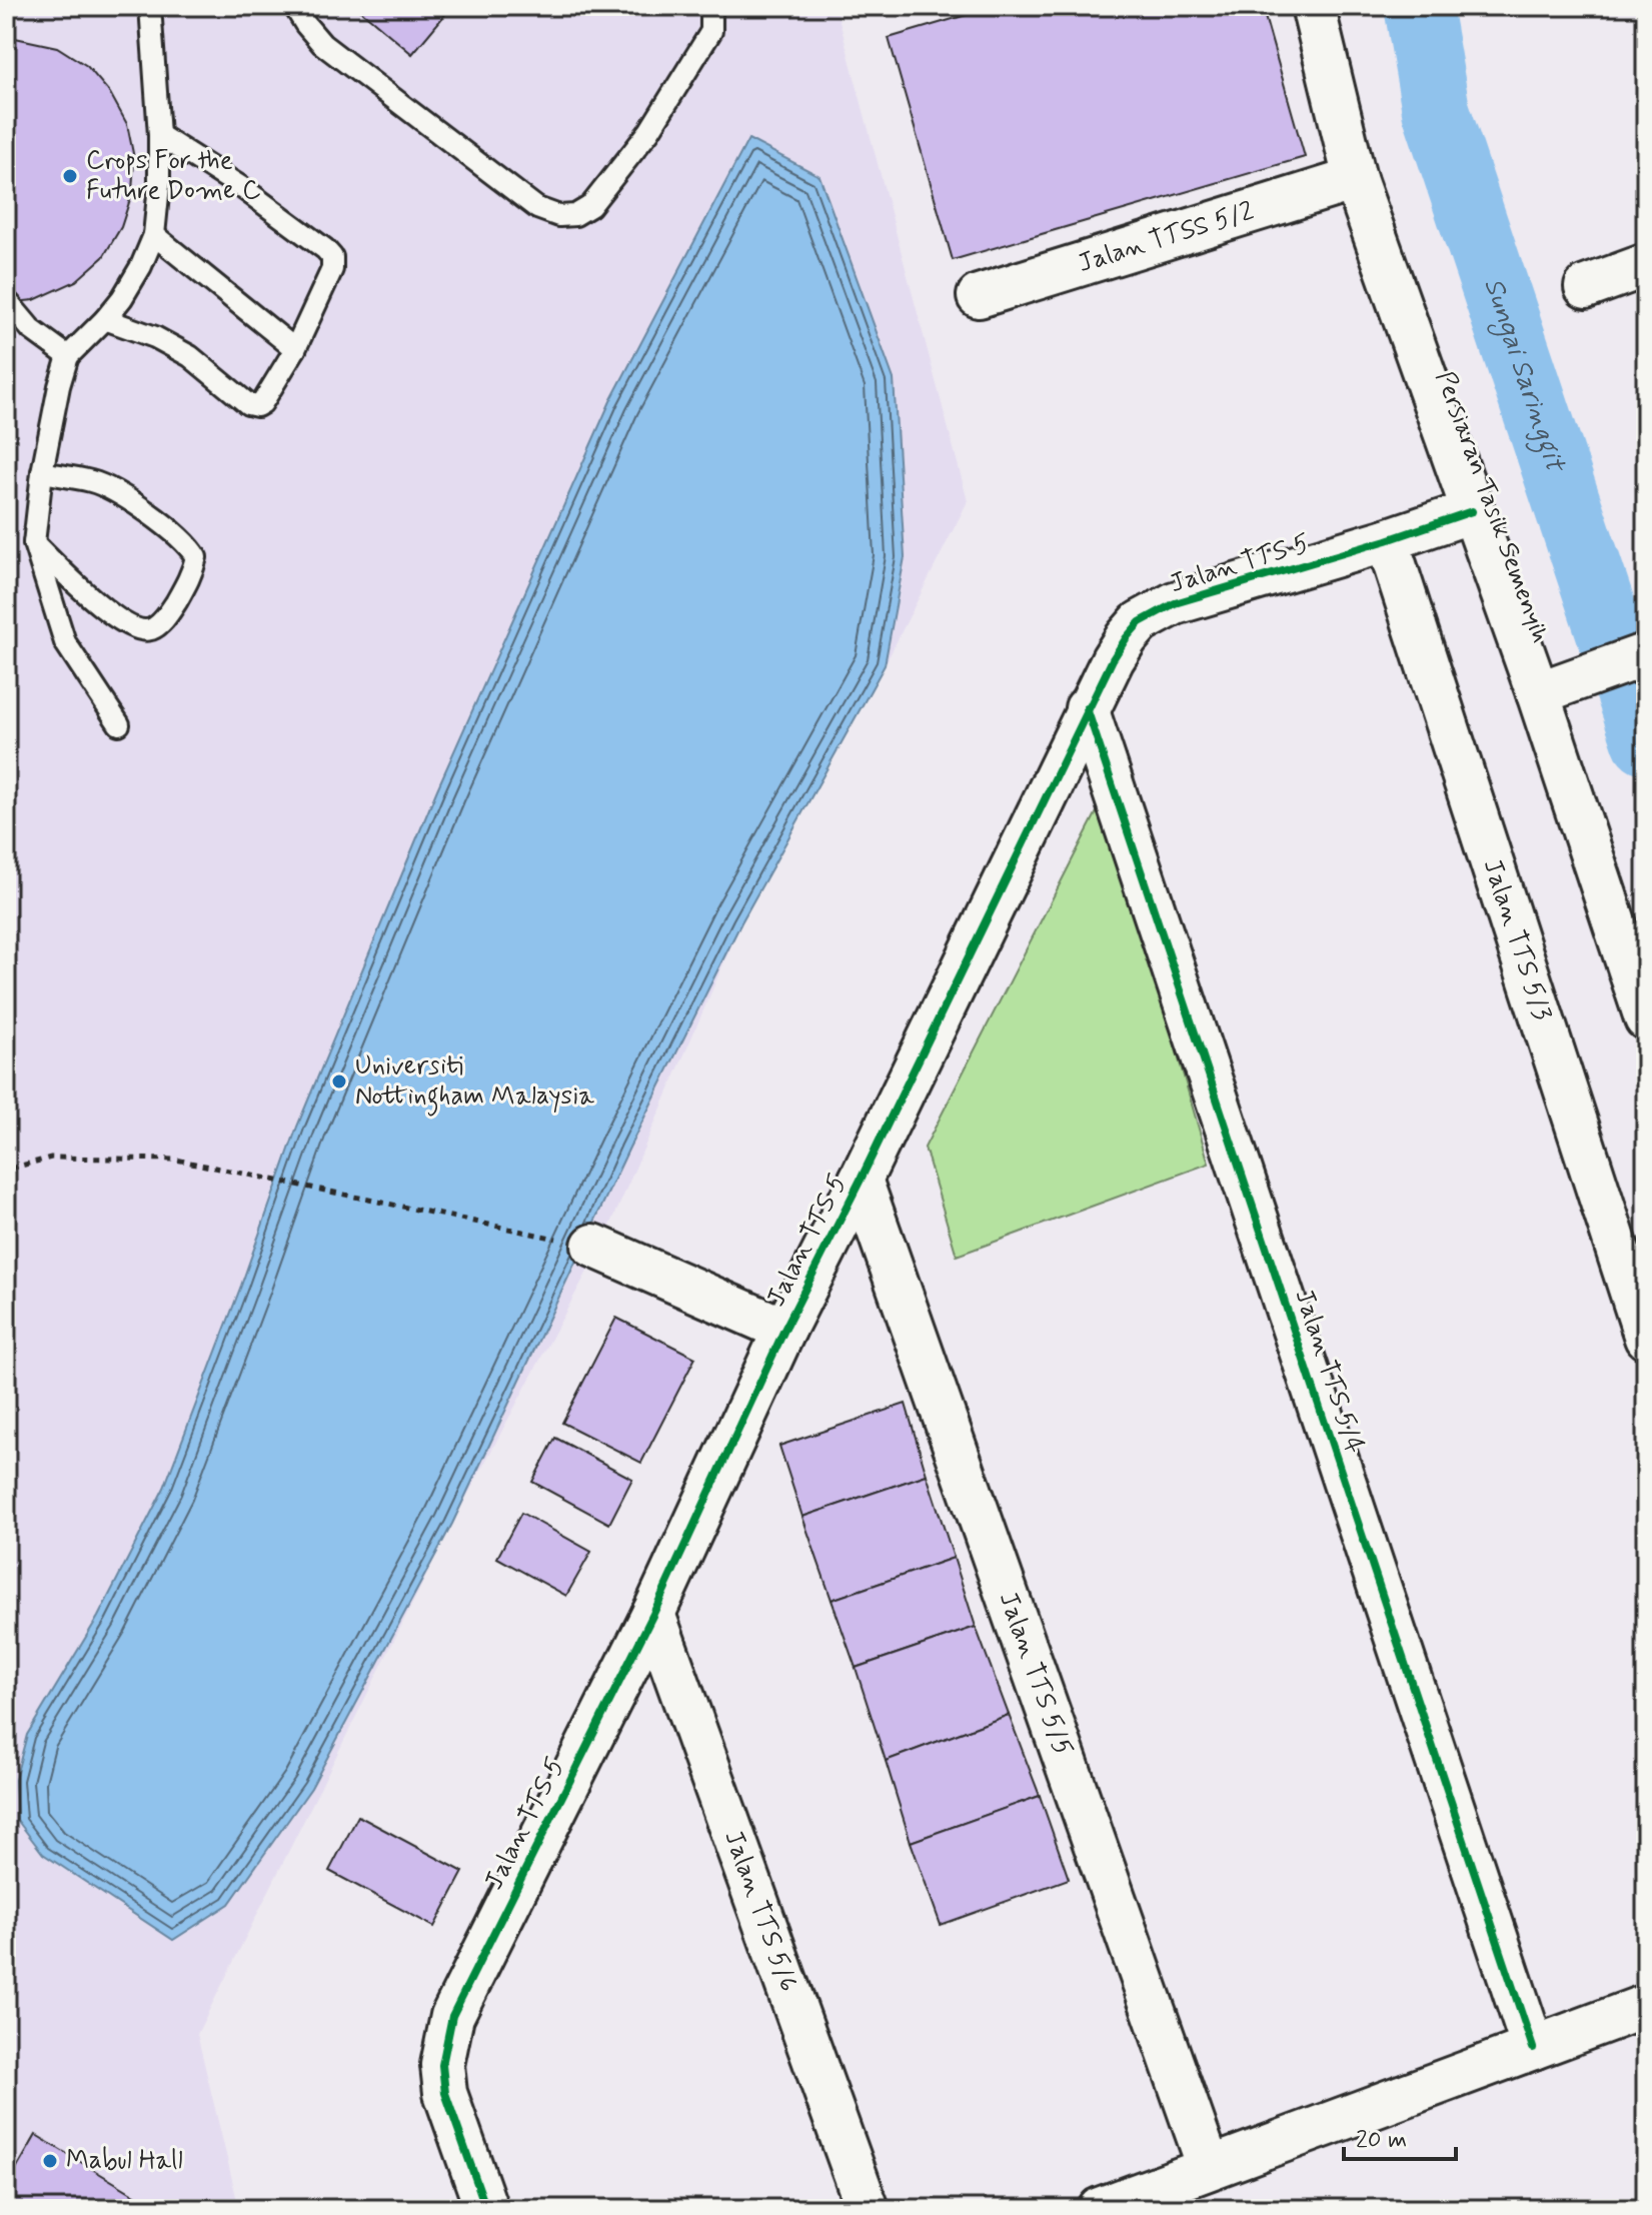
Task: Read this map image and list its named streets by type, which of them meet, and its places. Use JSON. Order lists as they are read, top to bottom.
{
  "streets": {
    "street": [
      "Jalan TTSS 5/2",
      "Persiaran Tasik Semenyih",
      "Jalan TTS 5",
      "Jalan TTS 5/3",
      "Jalan TTS 5/4",
      "Jalan TTS 5/5",
      "Jalan TTS 5/6"
    ]
  },
  "crossings": [
    ["Jalan TTSS 5/2", "Persiaran Tasik Semenyih"],
    ["Persiaran Tasik Semenyih", "Jalan TTS 5"],
    ["Jalan TTS 5", "Jalan TTS 5/3"],
    ["Jalan TTS 5", "Jalan TTS 5/4"],
    ["Jalan TTS 5", "Jalan TTS 5/5"],
    ["Jalan TTS 5", "Jalan TTS 5/6"]
  ],
  "water": ["Sungai Saringgit"],
  "places": ["Crops For the Future Dome C", "Universiti Nottingham Malaysia", "Mabul Hall"],
  "scale_bar": "20 m"
}
